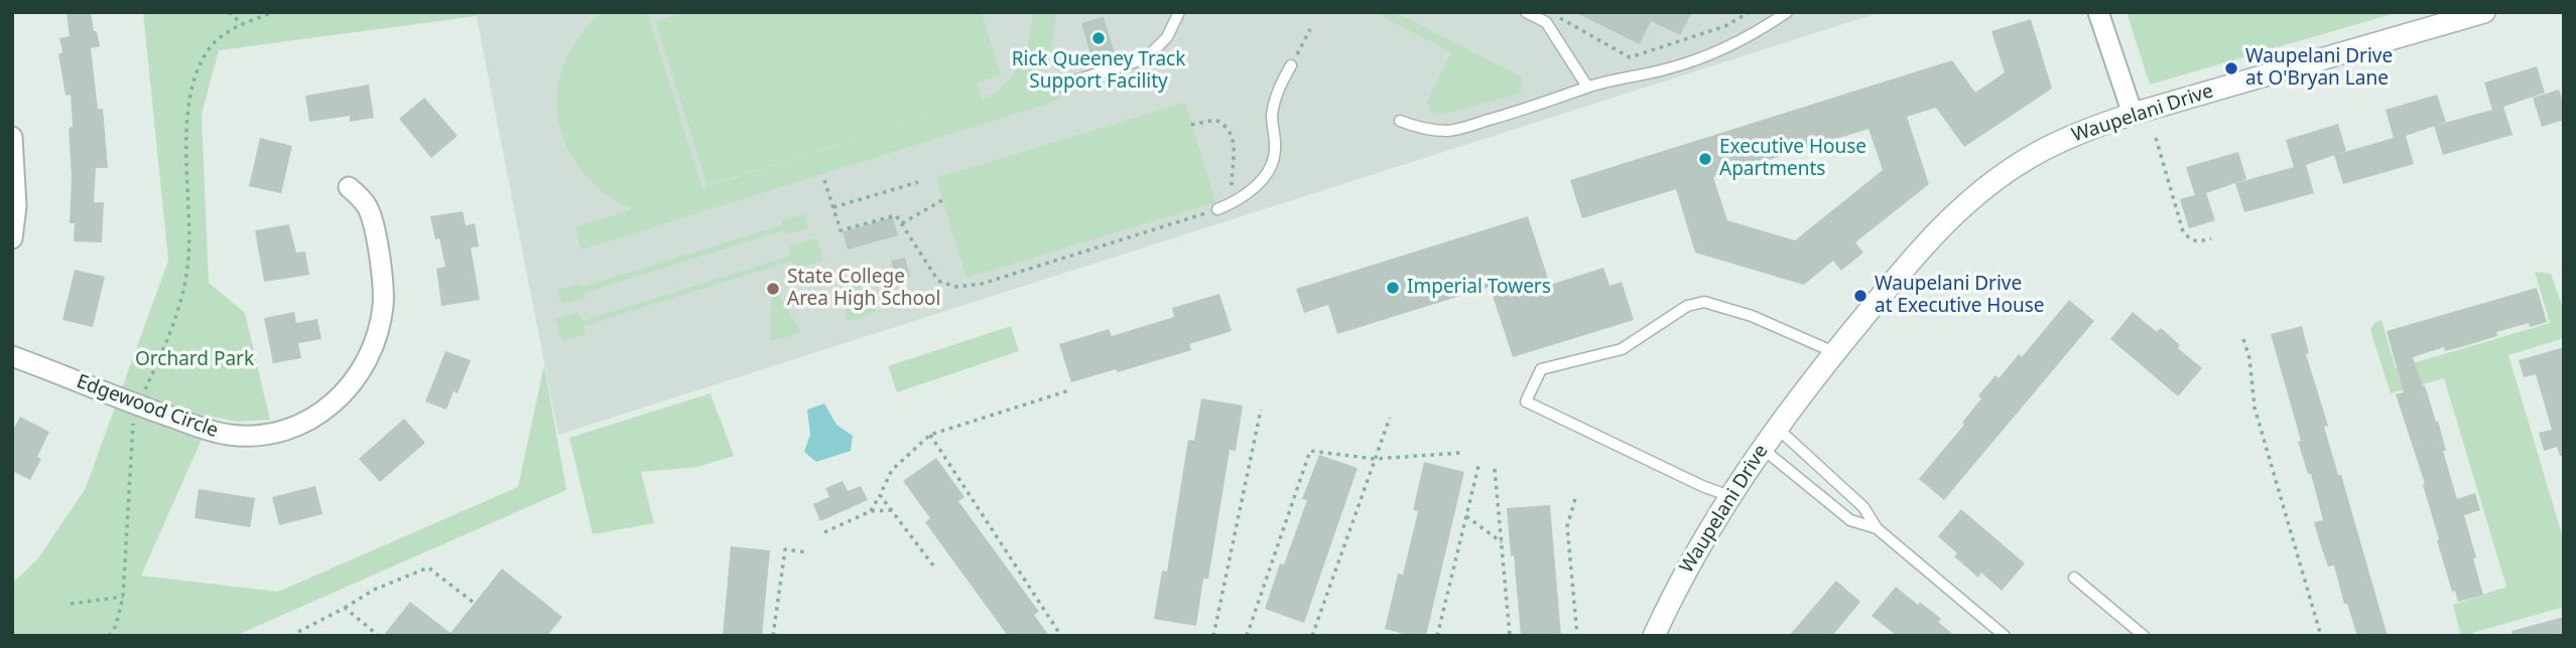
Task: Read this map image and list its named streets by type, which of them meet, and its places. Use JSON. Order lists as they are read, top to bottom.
{
  "streets": {
    "street": ["Waupelani Drive", "Edgewood Circle"]
  },
  "parks": ["Orchard Park"],
  "places": [
    "Rick Queeney Track Support Facility",
    "Waupelani Drive at O'Bryan Lane",
    "Executive House Apartments",
    "Imperial Towers",
    "State College Area High School",
    "Waupelani Drive at Executive House"
  ]
}
